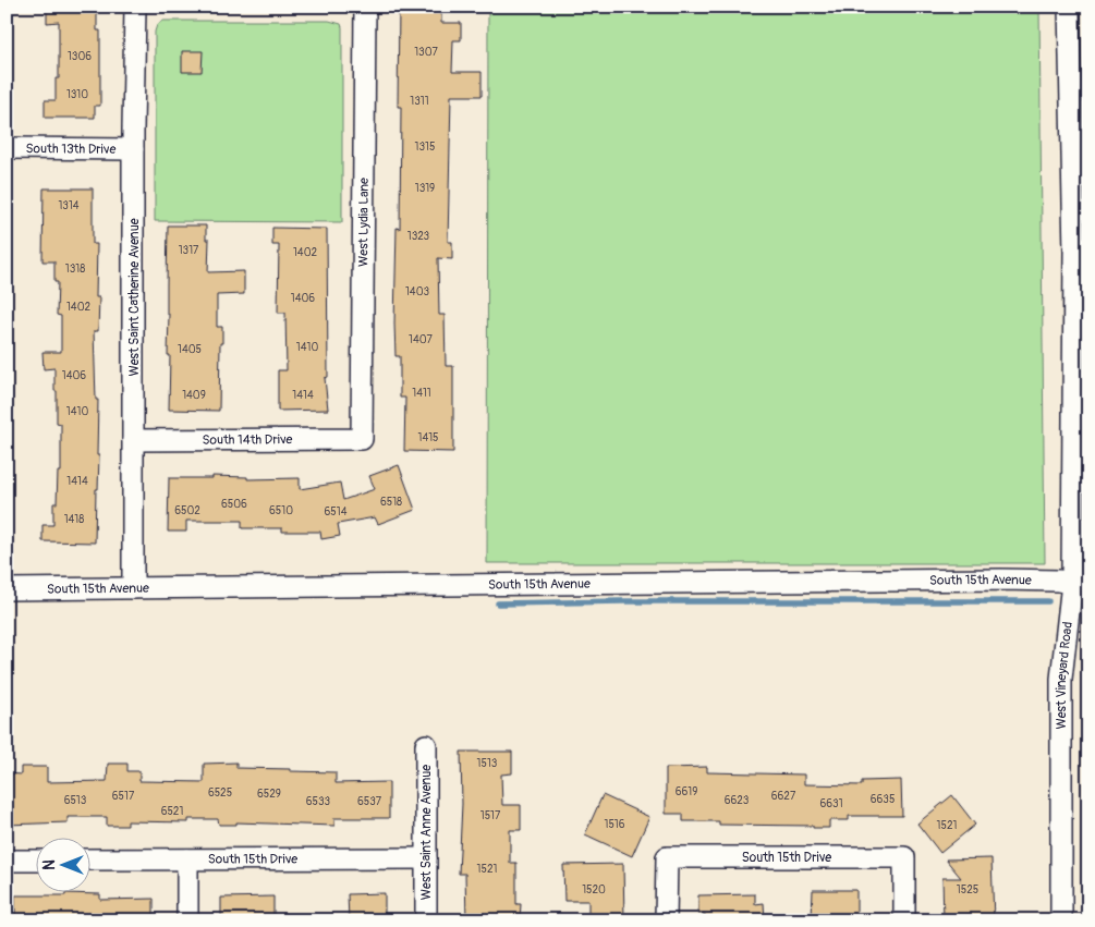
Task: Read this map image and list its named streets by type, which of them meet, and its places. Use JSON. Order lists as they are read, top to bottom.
{
  "streets": {
    "street": [
      "South 13th Drive",
      "West Lydia Lane",
      "West Saint Catherine Avenue",
      "South 14th Drive",
      "South 15th Avenue",
      "West Vineyard Road",
      "West Saint Anne Avenue",
      "South 15th Drive"
    ]
  },
  "crossings": [
    ["South 13th Drive", "West Saint Catherine Avenue"],
    ["West Lydia Lane", "South 14th Drive"],
    ["West Saint Catherine Avenue", "South 14th Drive"],
    ["West Saint Catherine Avenue", "South 15th Avenue"],
    ["South 15th Avenue", "West Vineyard Road"],
    ["West Saint Anne Avenue", "South 15th Drive"]
  ],
  "house_numbers": [
    "1307",
    "1306",
    "1310",
    "1311",
    "1315",
    "1319",
    "1314",
    "1323",
    "1317",
    "1402",
    "1318",
    "1403",
    "1406",
    "1402",
    "1407",
    "1410",
    "1405",
    "1406",
    "1411",
    "1409",
    "1414",
    "1410",
    "1415",
    "1414",
    "6518",
    "6506",
    "6502",
    "6510",
    "6514",
    "1418",
    "1513",
    "6619",
    "6525",
    "6529",
    "6517",
    "6627",
    "6635",
    "6513",
    "6623",
    "6533",
    "6537",
    "6631",
    "6521",
    "1517",
    "1516",
    "1521",
    "1521",
    "1520",
    "1525"
  ],
  "north": "left"
}
